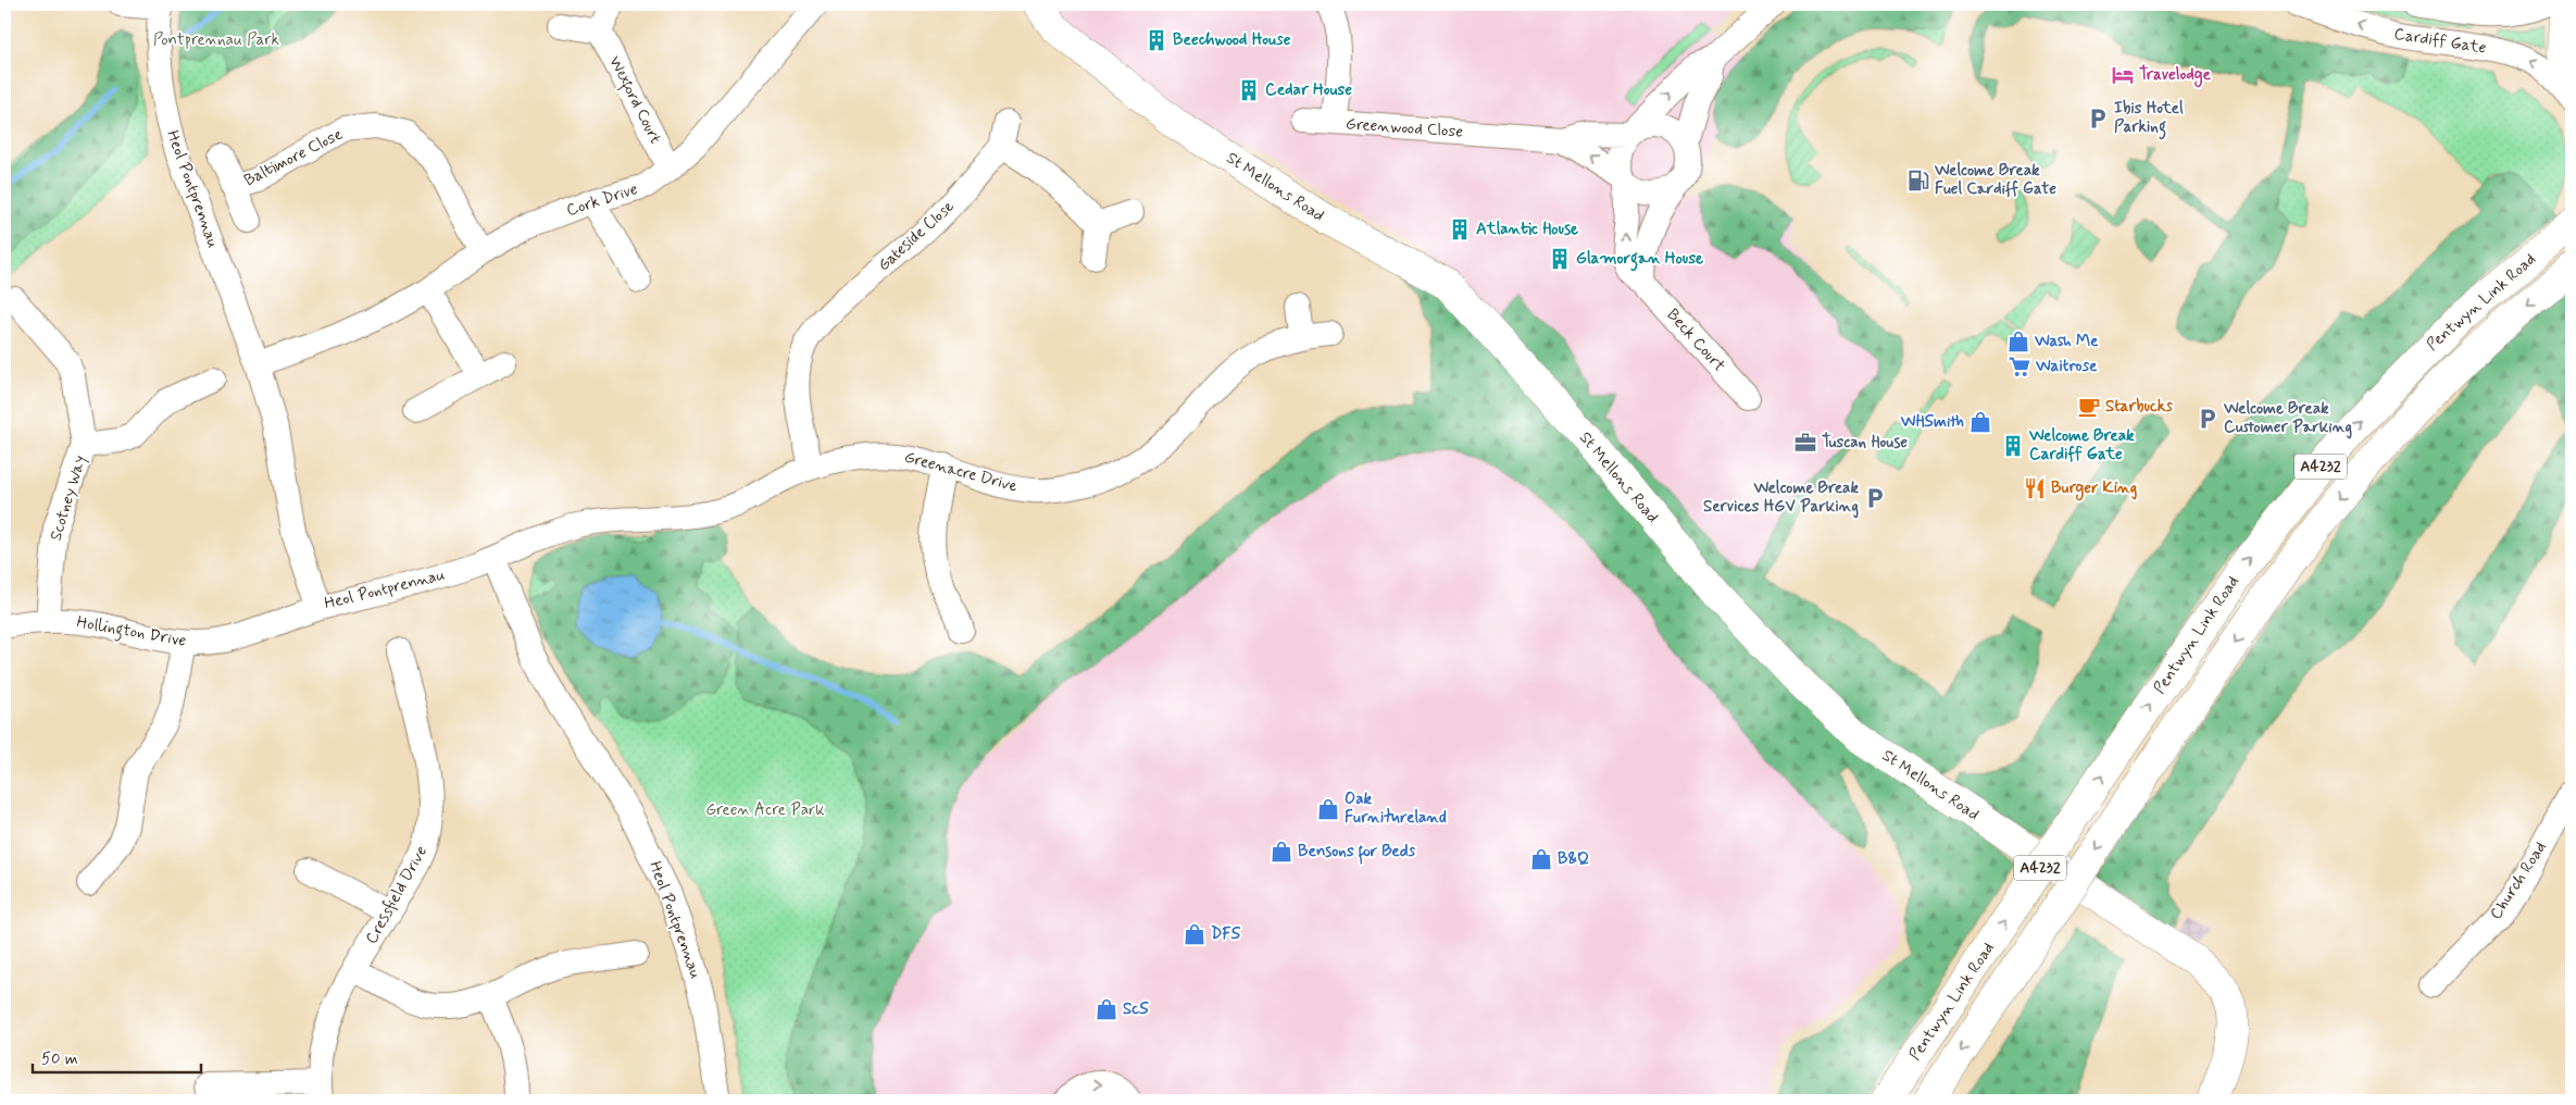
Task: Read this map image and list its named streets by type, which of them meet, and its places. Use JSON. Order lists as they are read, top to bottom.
{
  "streets": {
    "main road": ["St Mellons Road", "Pentwyn Link Road", "A4232"],
    "street": [
      "Cardiff Gate",
      "Wexford Court",
      "Greenwood Close",
      "Baltimore Close",
      "Heol Pontprennau",
      "Cork Drive",
      "Gateside Close",
      "Beck Court",
      "Greenacre Drive",
      "Scotney Way",
      "Hollington Drive",
      "Church Road",
      "Cressfield Drive"
    ]
  },
  "crossings": [
    ["Wexford Court", "Cork Drive"],
    ["Greenwood Close", "Beck Court"],
    ["Baltimore Close", "Cork Drive"],
    ["Heol Pontprennau", "Cork Drive"],
    ["Heol Pontprennau", "Greenacre Drive"],
    ["Heol Pontprennau", "Hollington Drive"],
    ["Gateside Close", "Greenacre Drive"],
    ["Scotney Way", "Hollington Drive"]
  ],
  "one_way": ["Beck Court"],
  "parks": ["Pontprennau Park", "Green Acre Park"],
  "places": {
    "building": [
      "Beechwood House",
      "Cedar House",
      "Atlantic House",
      "Glamorgan House",
      "Welcome Break Cardiff Gate"
    ],
    "hotel": ["Travelodge"],
    "parking": ["Ibis Hotel Parking", "Welcome Break Customer Parking", "Welcome Break Services HGV Parking"],
    "fuel station": ["Welcome Break Fuel Cardiff Gate"],
    "shop": [
      "Wash Me",
      "WHSmith",
      "Oak Furnitureland",
      "Bensons for Beds",
      "B&Q",
      "DFS",
      "ScS"
    ],
    "supermarket": ["Waitrose"],
    "cafe": ["Starbucks"],
    "office": ["Tuscan House"],
    "restaurant": ["Burger King"]
  },
  "scale_bar": "50 m"
}
